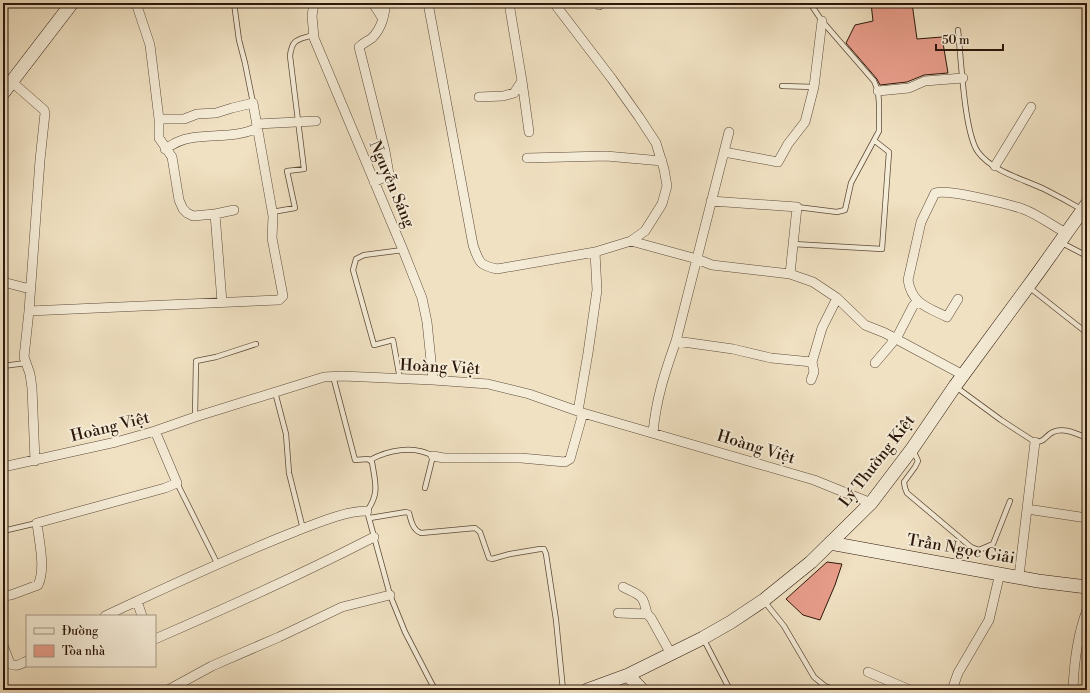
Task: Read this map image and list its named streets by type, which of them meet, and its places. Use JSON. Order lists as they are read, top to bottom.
{
  "streets": {
    "street": [
      "Nguyễn Sáng",
      "Hoàng Việt",
      "Lý Thường Kiệt",
      "Trần Ngọc Giải"
    ]
  },
  "crossings": [
    ["Nguyễn Sáng", "Hoàng Việt"],
    ["Hoàng Việt", "Lý Thường Kiệt"],
    ["Lý Thường Kiệt", "Trần Ngọc Giải"]
  ],
  "legend": ["Đường", "Tòa nhà"],
  "scale_bar": "50 m"
}
